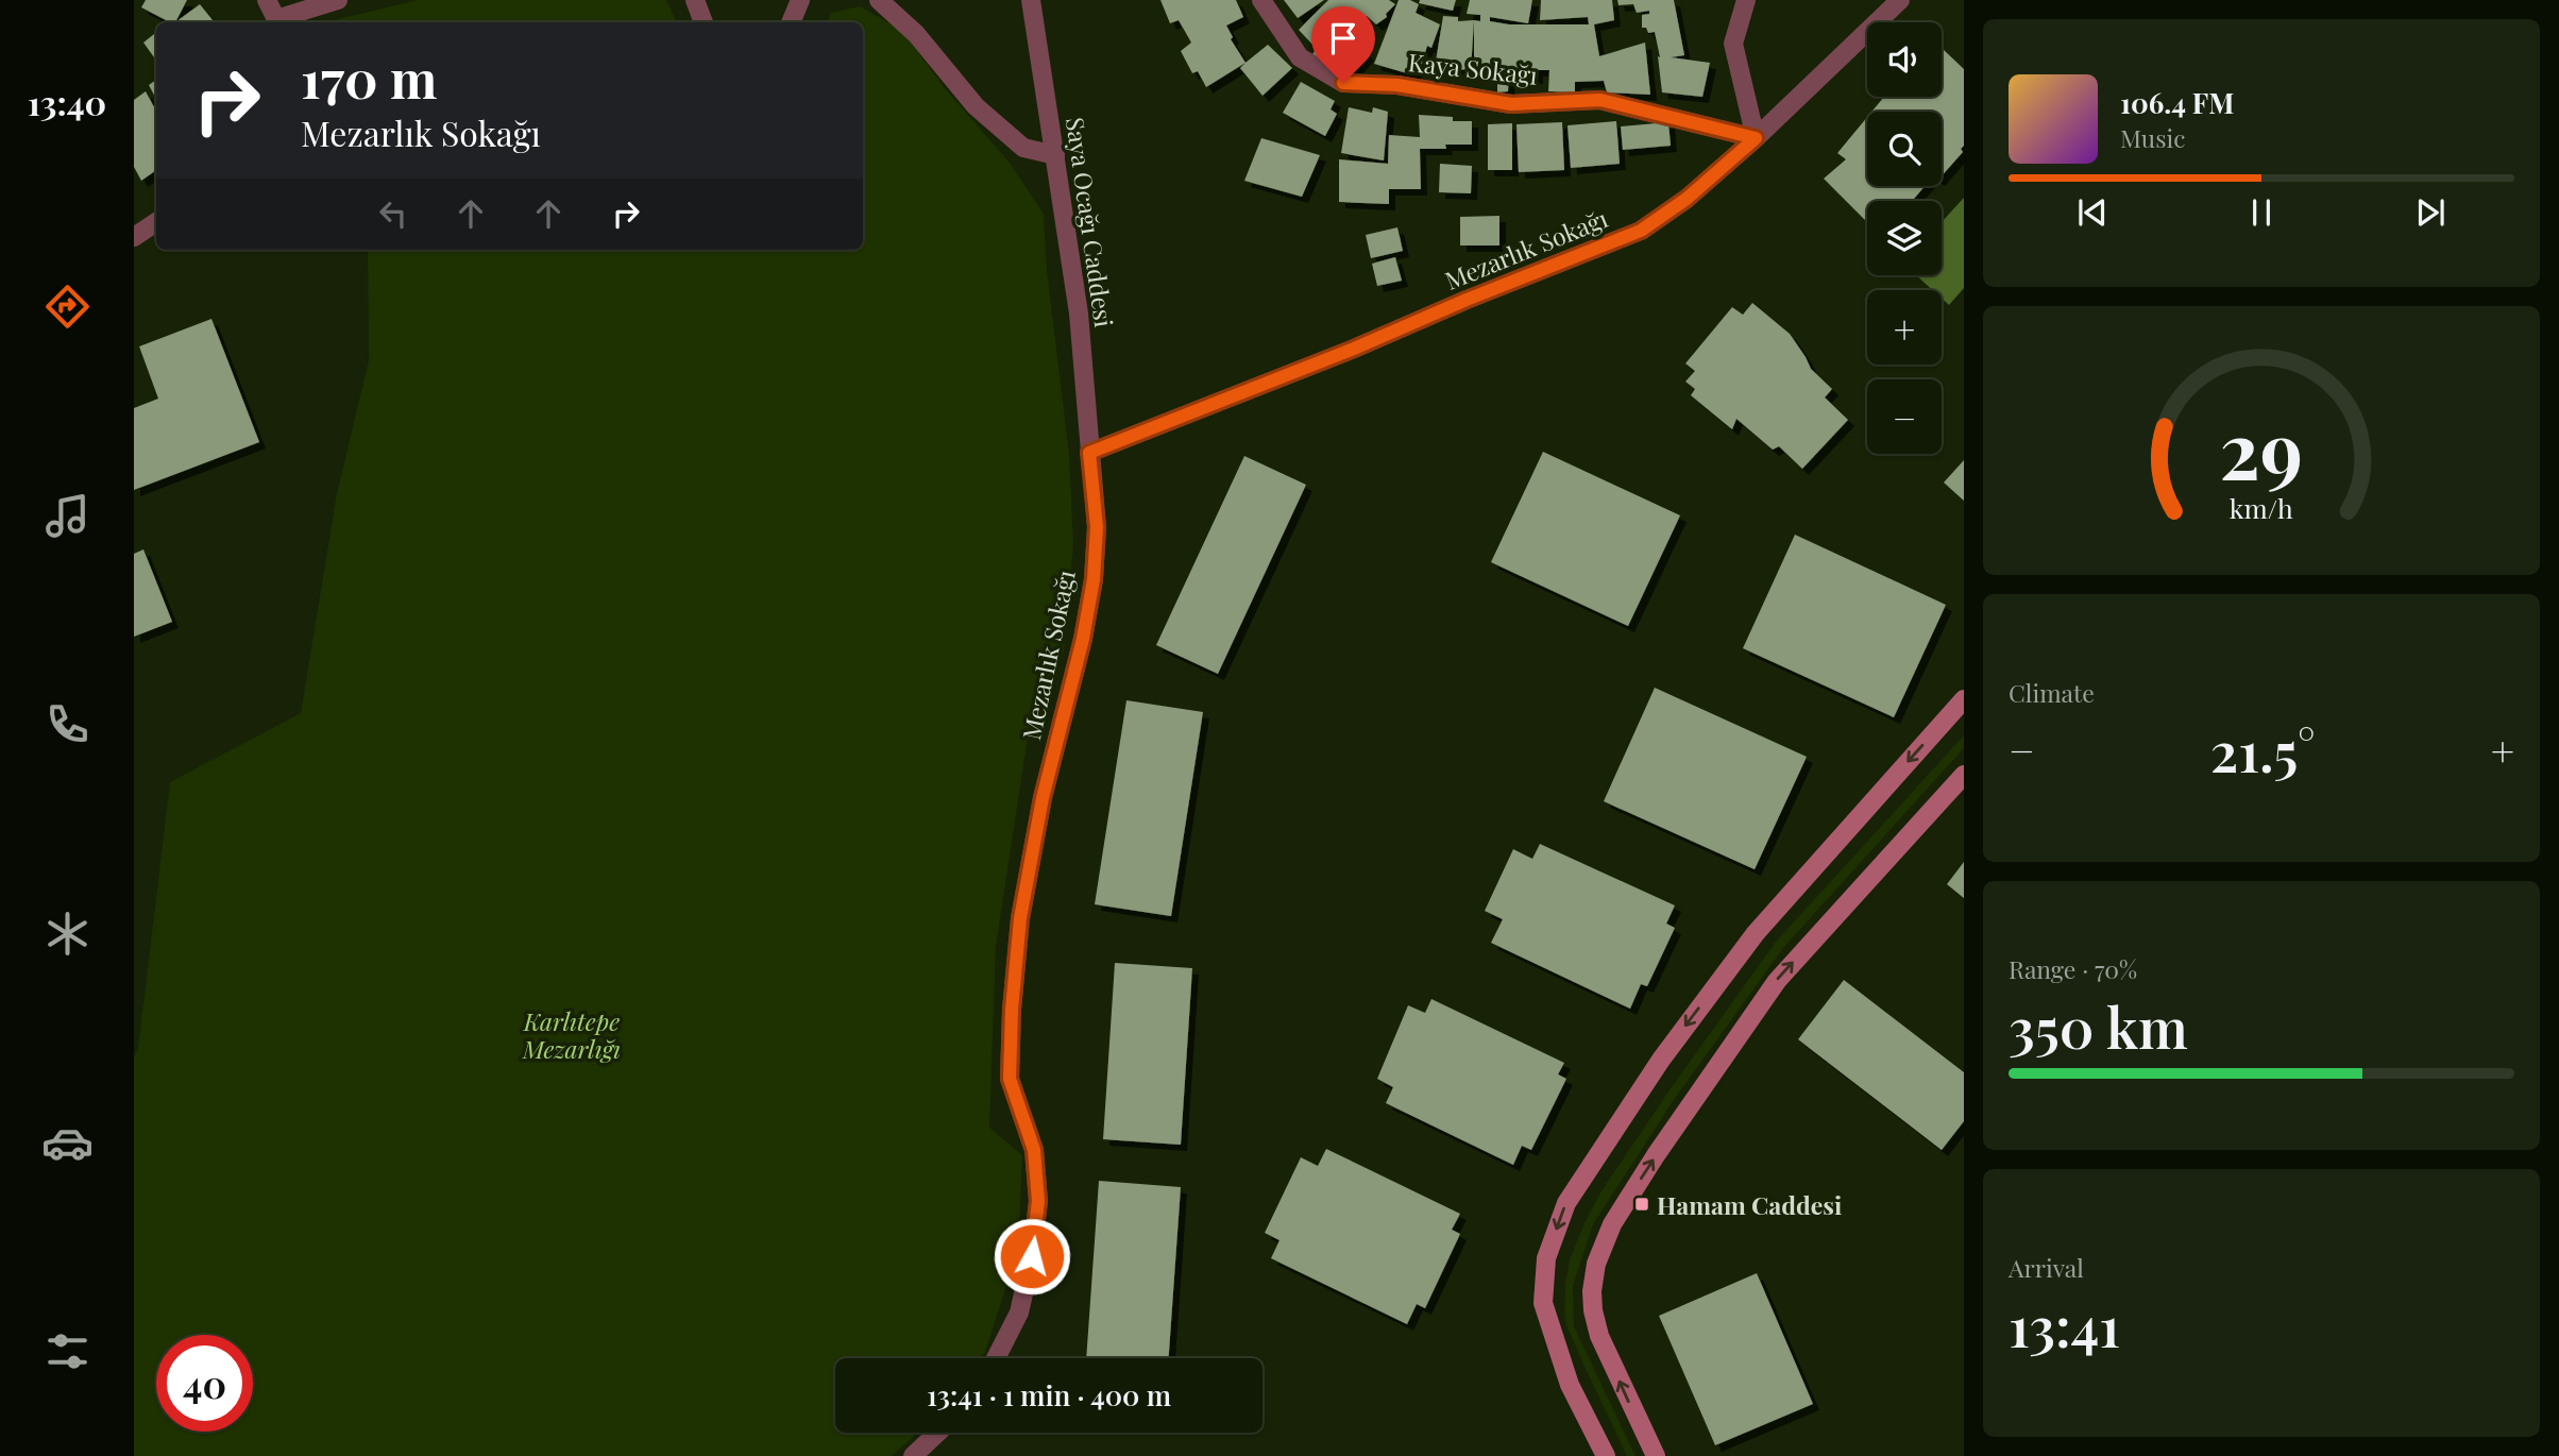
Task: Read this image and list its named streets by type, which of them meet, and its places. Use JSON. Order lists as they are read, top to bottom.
{
  "streets": {
    "street": ["Kaya Sokağı", "Saya Ocağı Caddesi", "Mezarlık Sokağı"]
  },
  "crossings": [
    ["Kaya Sokağı", "Mezarlık Sokağı"],
    ["Saya Ocağı Caddesi", "Mezarlık Sokağı"]
  ],
  "parks": ["Karlıtepe Mezarlığı"],
  "places": {
    "transit": ["Hamam Caddesi"]
  },
  "page": {
    "tabs": "13:40",
    "map_buttons": ["+", "−"],
    "turn": ["170 m", "Mezarlık Sokağı"],
    "song": ["106.4 FM", "Music"],
    "tile": [
      "Climate",
      ["Range · 70%", "350 km"],
      ["Arrival", "13:41"]
    ],
    "heat": ["−", "21.5°", "+"],
    "limit": "40",
    "trip": "13:41 · 1 min · 400 m",
    "gauge": ["29", "km/h"]
  }
}
